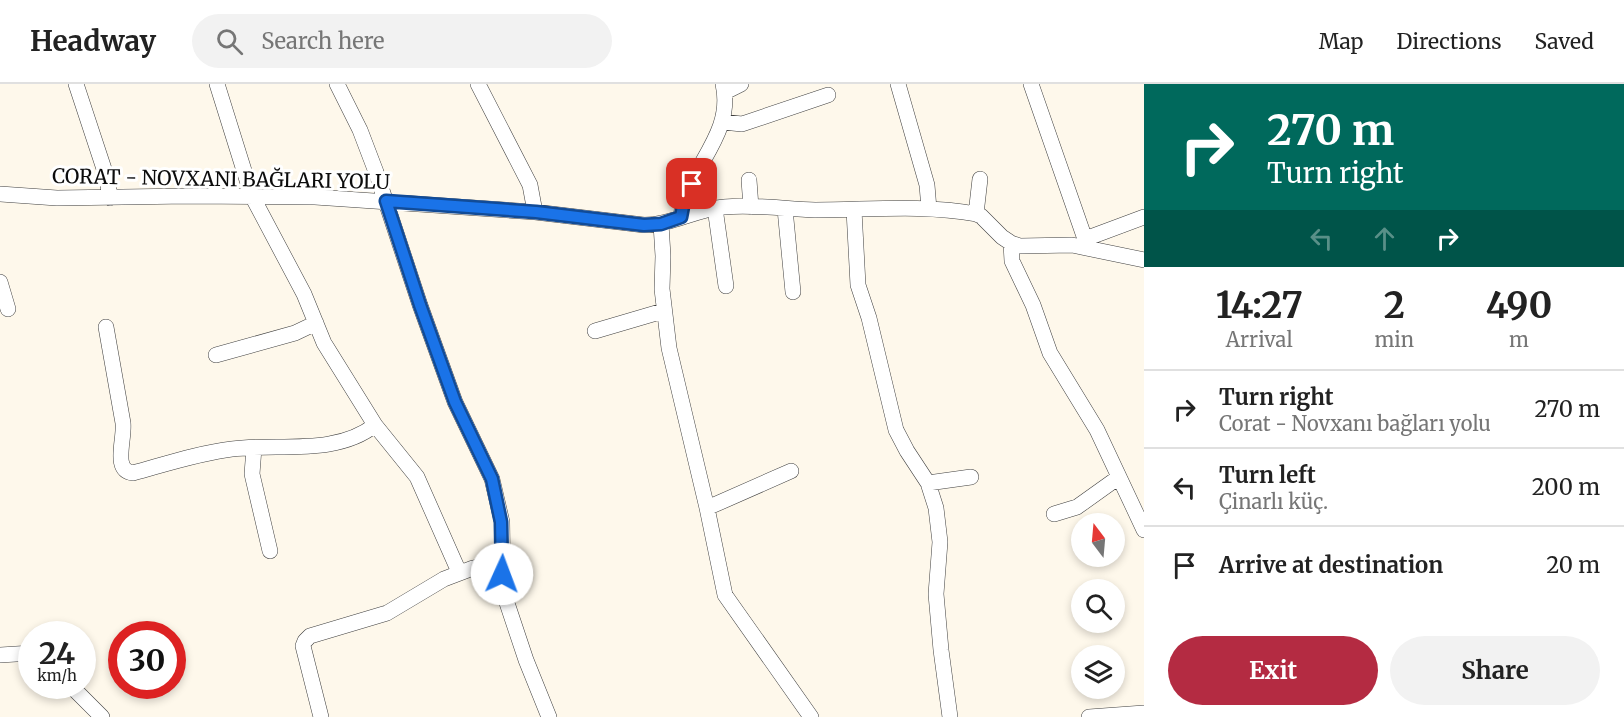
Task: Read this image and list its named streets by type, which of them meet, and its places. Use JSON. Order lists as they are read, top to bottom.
{
  "north": "top",
  "page": {
    "header": "Headway",
    "search": "Search here",
    "nav": ["Map", "Directions", "Saved"],
    "turn": ["270 m", "Turn right"],
    "eta": [
      "14:27",
      "Arrival",
      "2",
      "min",
      "490",
      "m"
    ],
    "list": [
      {
        "name": "Turn right",
        "note": "Corat - Novxanı bağları yolu",
        "value": "270 m"
      },
      {
        "name": "Turn left",
        "note": "Çinarlı küç.",
        "value": "200 m"
      },
      {
        "name": "Arrive at destination",
        "value": "20 m"
      }
    ],
    "speed": "24 km/h",
    "limit": "30",
    "buttons": ["Exit", "Share"]
  }
}
